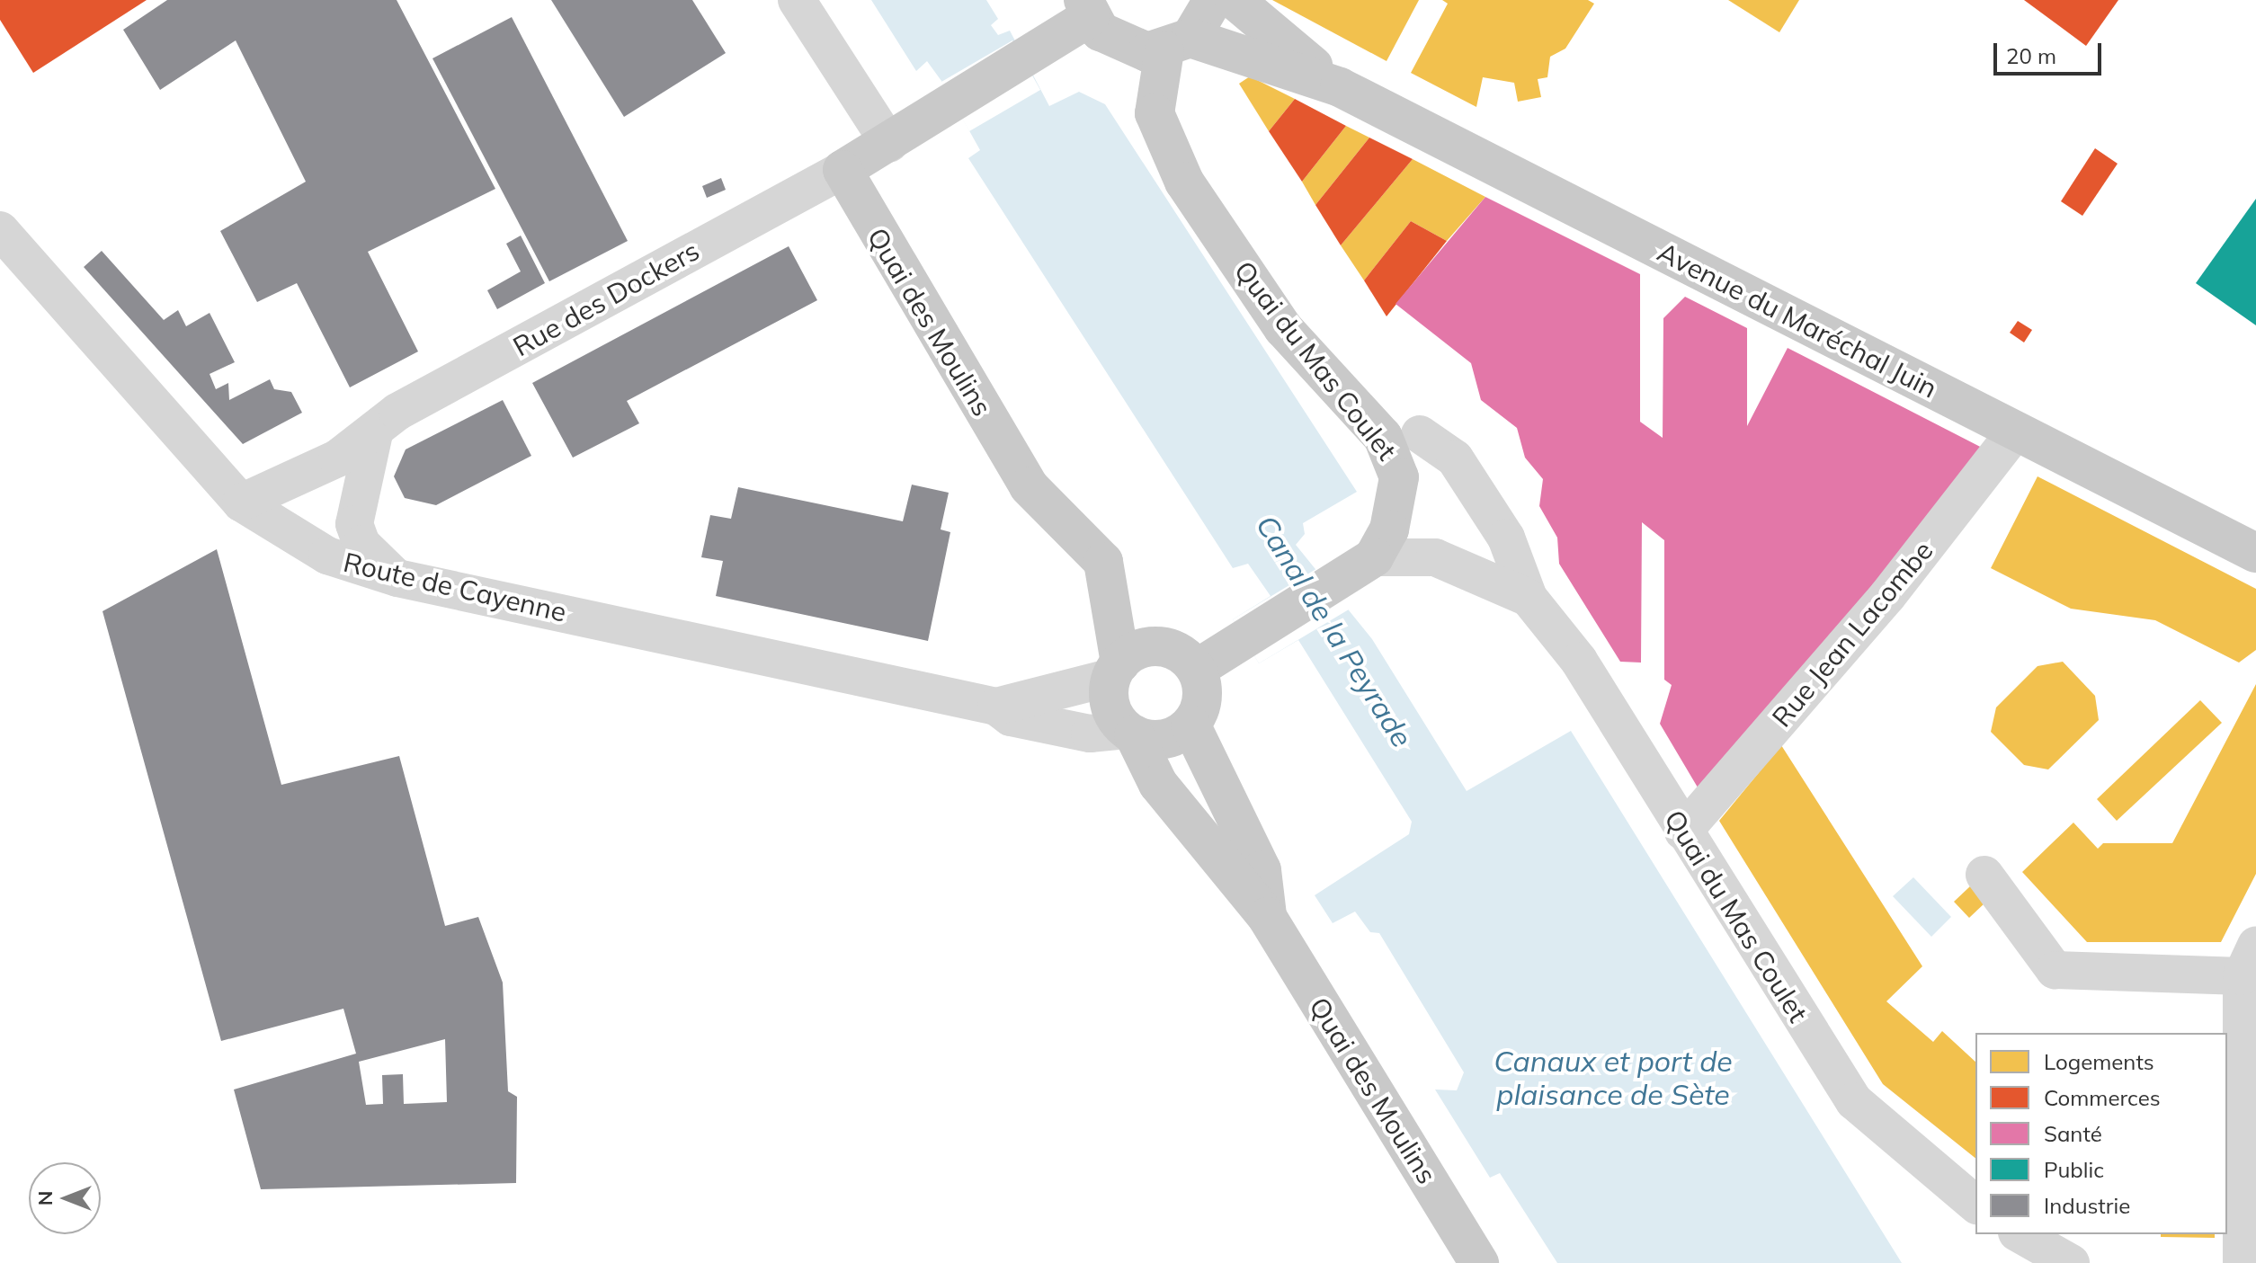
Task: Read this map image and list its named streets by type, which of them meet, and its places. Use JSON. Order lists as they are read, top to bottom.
{
  "streets": {
    "main road": ["Avenue du Maréchal Juin", "Quai des Moulins", "Quai du Mas Coulet"],
    "street": ["Rue des Dockers", "Route de Cayenne", "Rue Jean Lacombe"]
  },
  "crossings": [
    ["Rue des Dockers", "Quai des Moulins"],
    ["Rue des Dockers", "Route de Cayenne"],
    ["Avenue du Maréchal Juin", "Rue Jean Lacombe"],
    ["Quai des Moulins", "Route de Cayenne"],
    ["Quai du Mas Coulet", "Rue Jean Lacombe"]
  ],
  "water": ["Canal de la Peyrade", "Canaux et port de plaisance de Sète"],
  "legend": [
    "Logements",
    "Commerces",
    "Santé",
    "Public",
    "Industrie"
  ],
  "scale_bar": "20 m",
  "north": "left"
}
